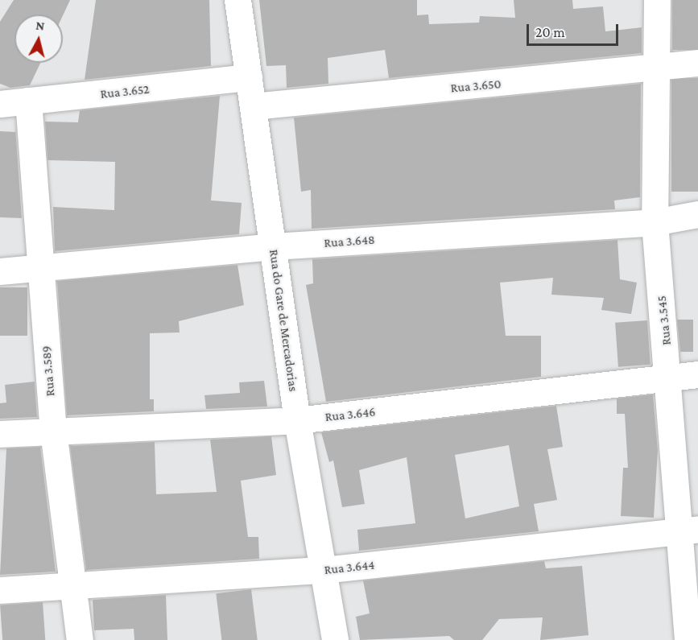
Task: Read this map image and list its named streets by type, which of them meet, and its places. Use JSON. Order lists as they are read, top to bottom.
{
  "streets": {
    "street": [
      "Rua 3.650",
      "Rua 3.652",
      "Rua 3.648",
      "Rua do Gare de Mercadorias",
      "Rua 3.545",
      "Rua 3.589",
      "Rua 3.646",
      "Rua 3.644"
    ]
  },
  "crossings": [
    ["Rua 3.650", "Rua do Gare de Mercadorias"],
    ["Rua 3.650", "Rua 3.545"],
    ["Rua 3.652", "Rua do Gare de Mercadorias"],
    ["Rua 3.652", "Rua 3.589"],
    ["Rua 3.648", "Rua do Gare de Mercadorias"],
    ["Rua 3.648", "Rua 3.545"],
    ["Rua 3.648", "Rua 3.589"],
    ["Rua do Gare de Mercadorias", "Rua 3.646"],
    ["Rua do Gare de Mercadorias", "Rua 3.644"],
    ["Rua 3.545", "Rua 3.646"],
    ["Rua 3.545", "Rua 3.644"],
    ["Rua 3.589", "Rua 3.646"],
    ["Rua 3.589", "Rua 3.644"]
  ],
  "scale_bar": "20 m",
  "north": "top"
}
